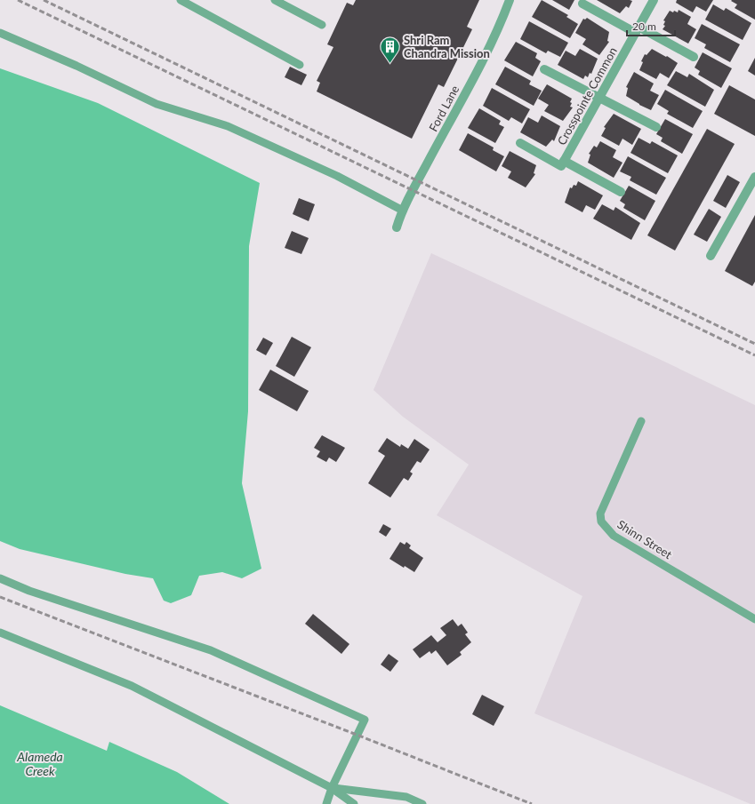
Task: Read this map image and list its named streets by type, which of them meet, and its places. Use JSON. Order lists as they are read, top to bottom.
{
  "streets": {
    "street": ["Crosspointe Common", "Ford Lane"],
    "lane": ["Shinn Street"]
  },
  "water": ["Alameda Creek"],
  "places": {
    "building": ["Shri Ram Chandra Mission"]
  },
  "scale_bar": "20 m"
}
